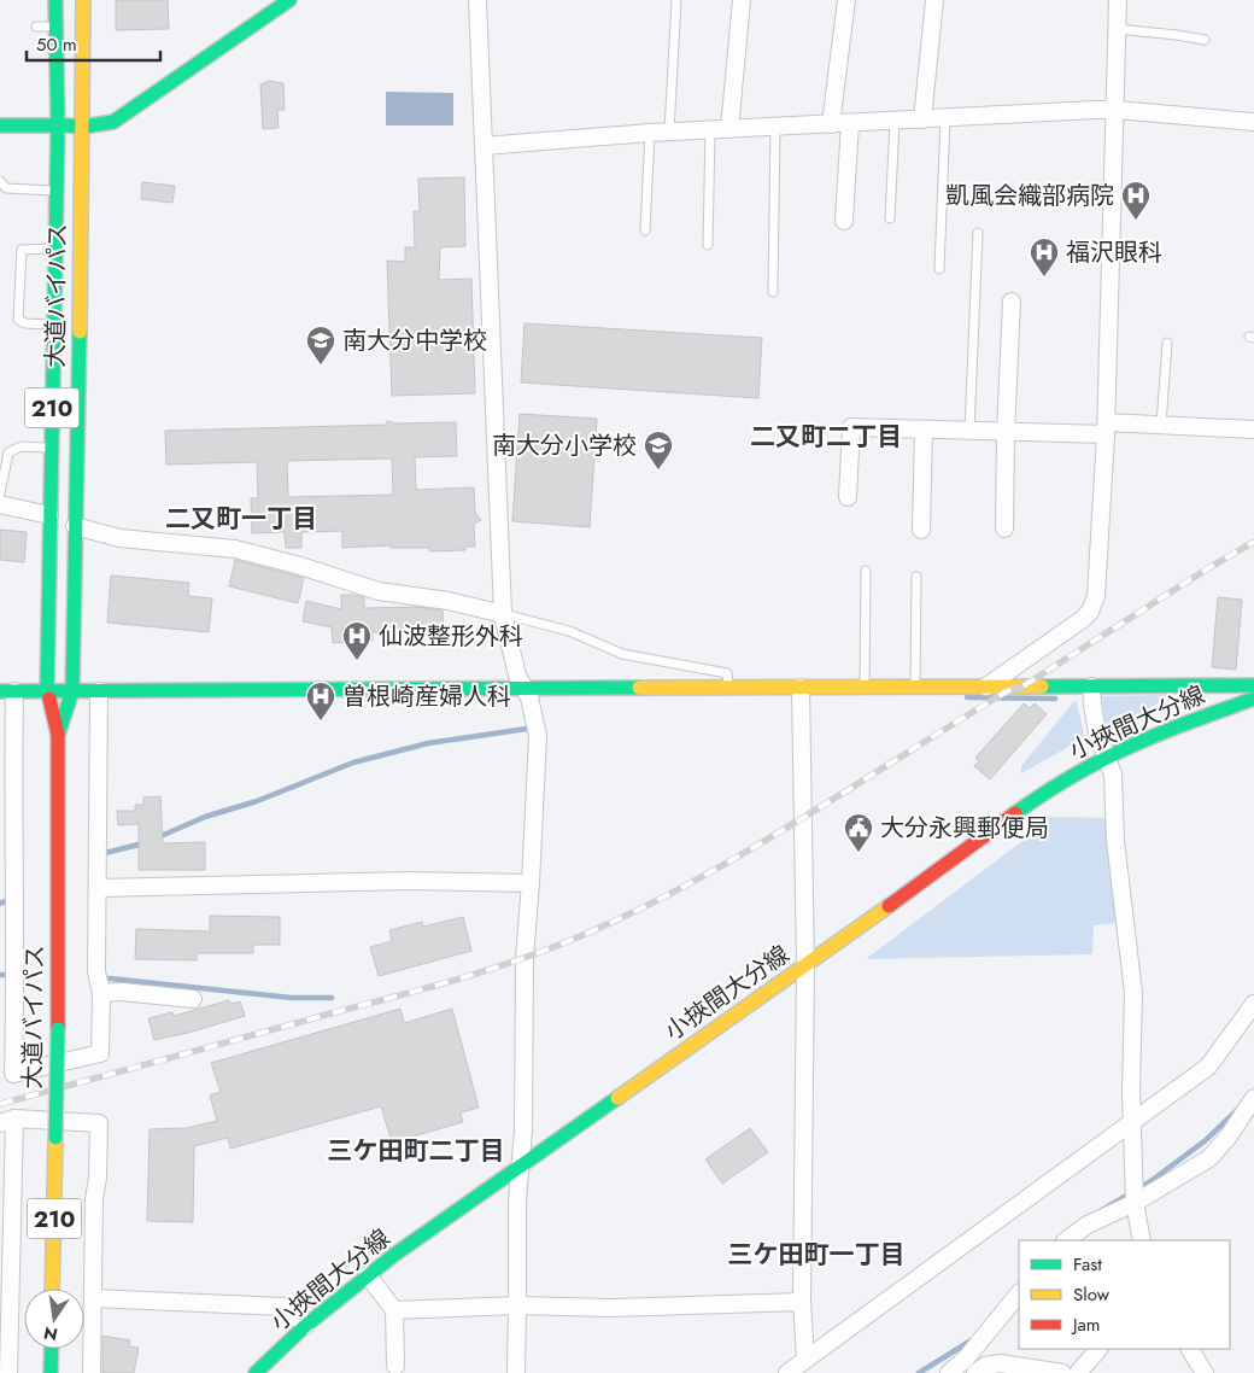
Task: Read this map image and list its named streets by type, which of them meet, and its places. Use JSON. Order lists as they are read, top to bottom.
{
  "streets": {
    "main road": ["大道バイパス", "210", "小挾間大分線"]
  },
  "districts": [
    "二又町二丁目",
    "二又町一丁目",
    "三ケ田町二丁目",
    "三ケ田町一丁目"
  ],
  "places": {
    "hospital": [
      "凱風会織部病院",
      "福沢眼科",
      "仙波整形外科",
      "曽根崎産婦人科"
    ],
    "school or university": ["南大分中学校", "南大分小学校"],
    "public building": ["大分永興郵便局"]
  },
  "legend": ["Fast", "Slow", "Jam"],
  "scale_bar": "50 m",
  "north": "bottom"
}
